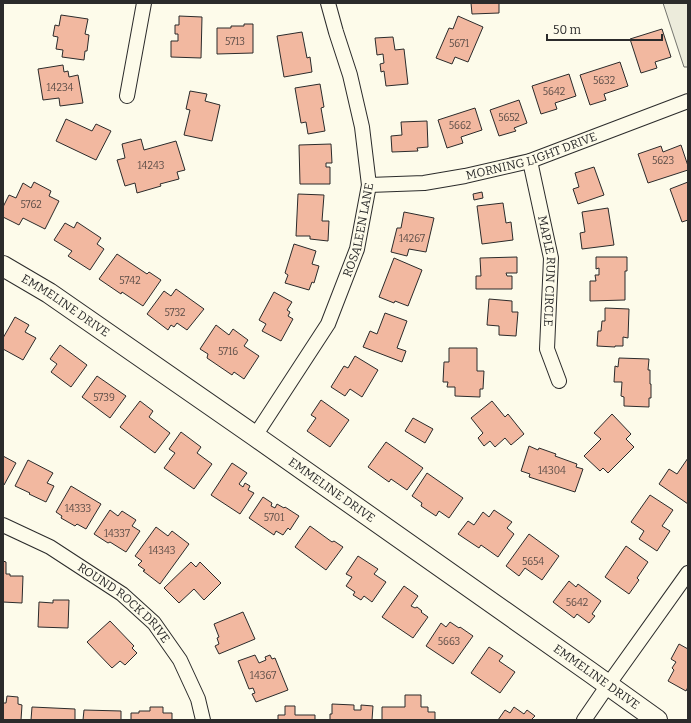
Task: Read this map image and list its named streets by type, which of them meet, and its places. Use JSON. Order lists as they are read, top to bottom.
{
  "streets": {
    "street": [
      "MORNING LIGHT DRIVE",
      "ROSALEEN LANE",
      "MAPLE RUN CIRCLE",
      "EMMELINE DRIVE",
      "ROUND ROCK DRIVE"
    ]
  },
  "crossings": [
    ["MORNING LIGHT DRIVE", "ROSALEEN LANE"],
    ["MORNING LIGHT DRIVE", "MAPLE RUN CIRCLE"],
    ["ROSALEEN LANE", "EMMELINE DRIVE"]
  ],
  "house_numbers": [
    "5713",
    "5671",
    "5632",
    "14234",
    "5642",
    "5652",
    "5662",
    "5623",
    "14243",
    "5762",
    "14267",
    "5742",
    "5732",
    "5716",
    "5739",
    "14304",
    "14333",
    "5701",
    "14337",
    "14343",
    "5654",
    "5642",
    "5663",
    "14367"
  ],
  "scale_bar": "50 m"
}
